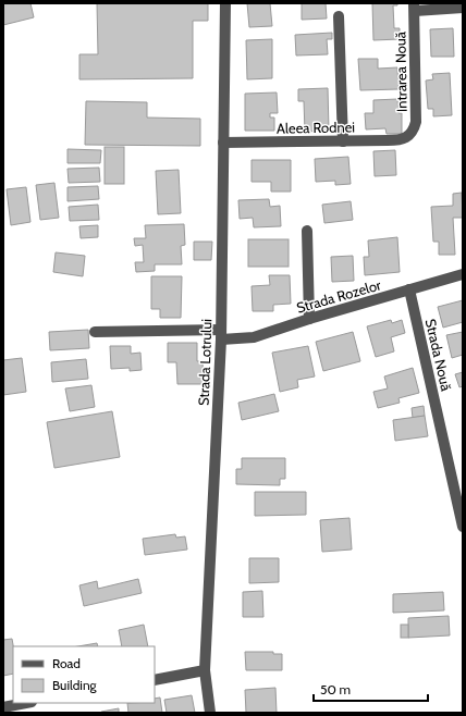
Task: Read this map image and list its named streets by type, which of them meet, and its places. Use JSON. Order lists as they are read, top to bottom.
{
  "streets": {
    "street": [
      "Intrarea Nouă",
      "Aleea Rodnei",
      "Strada Rozelor",
      "Strada Nouă",
      "Strada Lotrului"
    ]
  },
  "crossings": [
    ["Intrarea Nouă", "Aleea Rodnei"],
    ["Aleea Rodnei", "Strada Lotrului"],
    ["Strada Rozelor", "Strada Nouă"],
    ["Strada Rozelor", "Strada Lotrului"]
  ],
  "legend": ["Road", "Building"],
  "scale_bar": "50 m"
}
